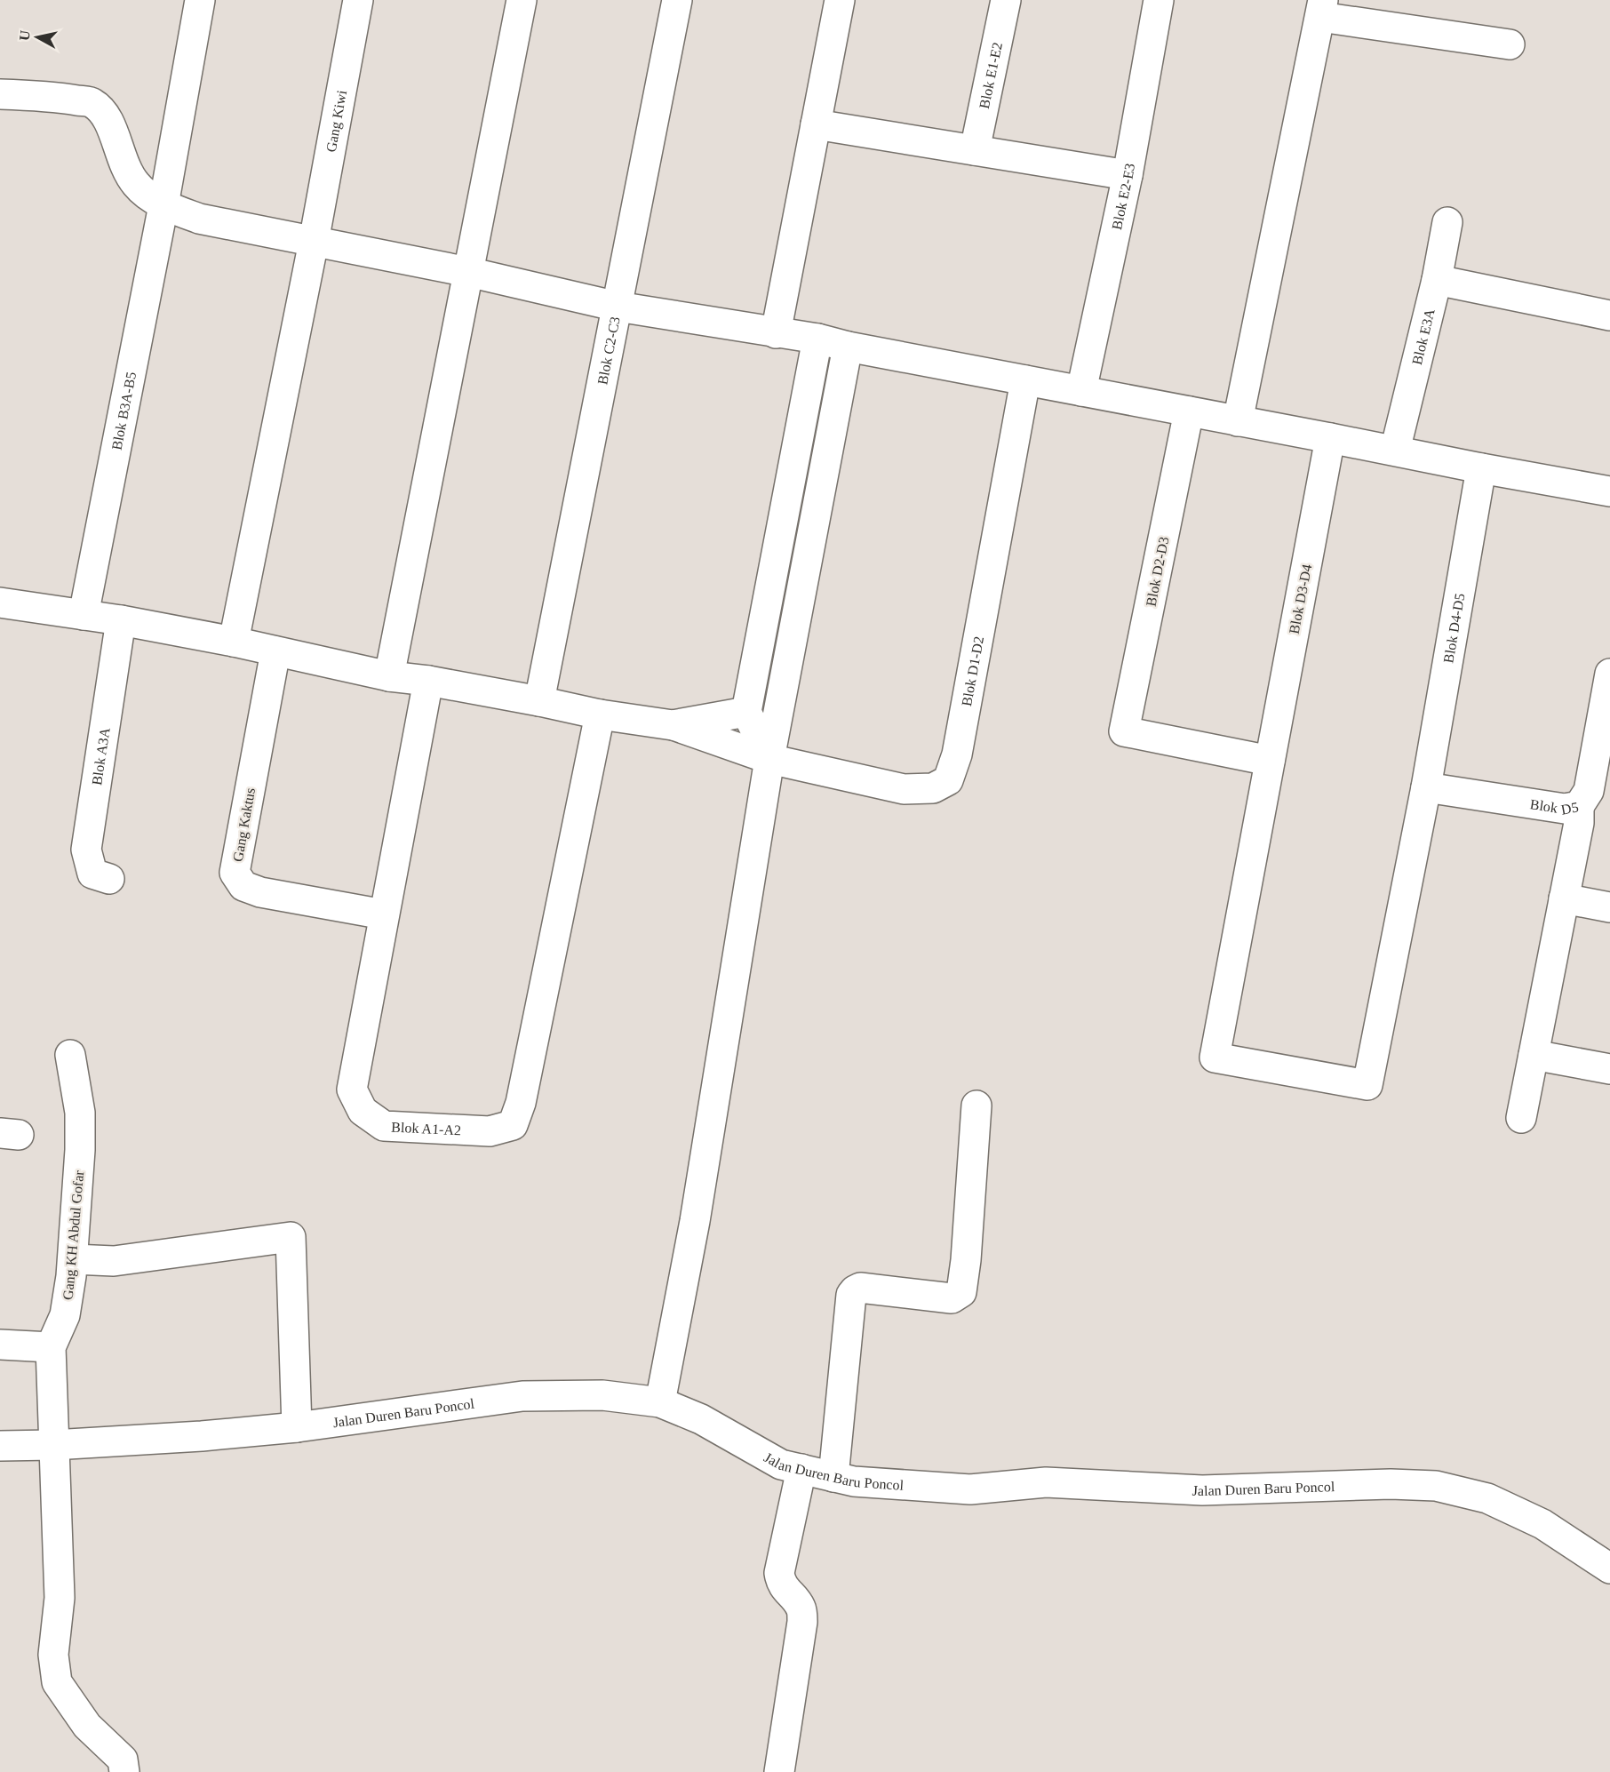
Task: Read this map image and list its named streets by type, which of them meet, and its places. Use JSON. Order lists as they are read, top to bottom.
{
  "streets": {
    "street": [
      "Blok E1-E2",
      "Gang Kiwi",
      "Blok E2-E3",
      "Blok E3A",
      "Blok C2-C3",
      "Blok B3A-B5",
      "Blok D2-D3",
      "Blok D3-D4",
      "Blok D4-D5",
      "Blok D1-D2",
      "Blok A3A",
      "Blok D5",
      "Gang Kaktus",
      "Blok A1-A2",
      "Gang KH Abdul Gofar",
      "Jalan Duren Baru Poncol"
    ]
  },
  "crossings": [
    ["Blok D2-D3", "Blok D3-D4"],
    ["Blok D3-D4", "Blok D4-D5"],
    ["Blok D3-D4", "Blok D5"],
    ["Blok D4-D5", "Blok D5"],
    ["Gang Kaktus", "Blok A1-A2"],
    ["Gang KH Abdul Gofar", "Jalan Duren Baru Poncol"]
  ],
  "north": "left"
}
